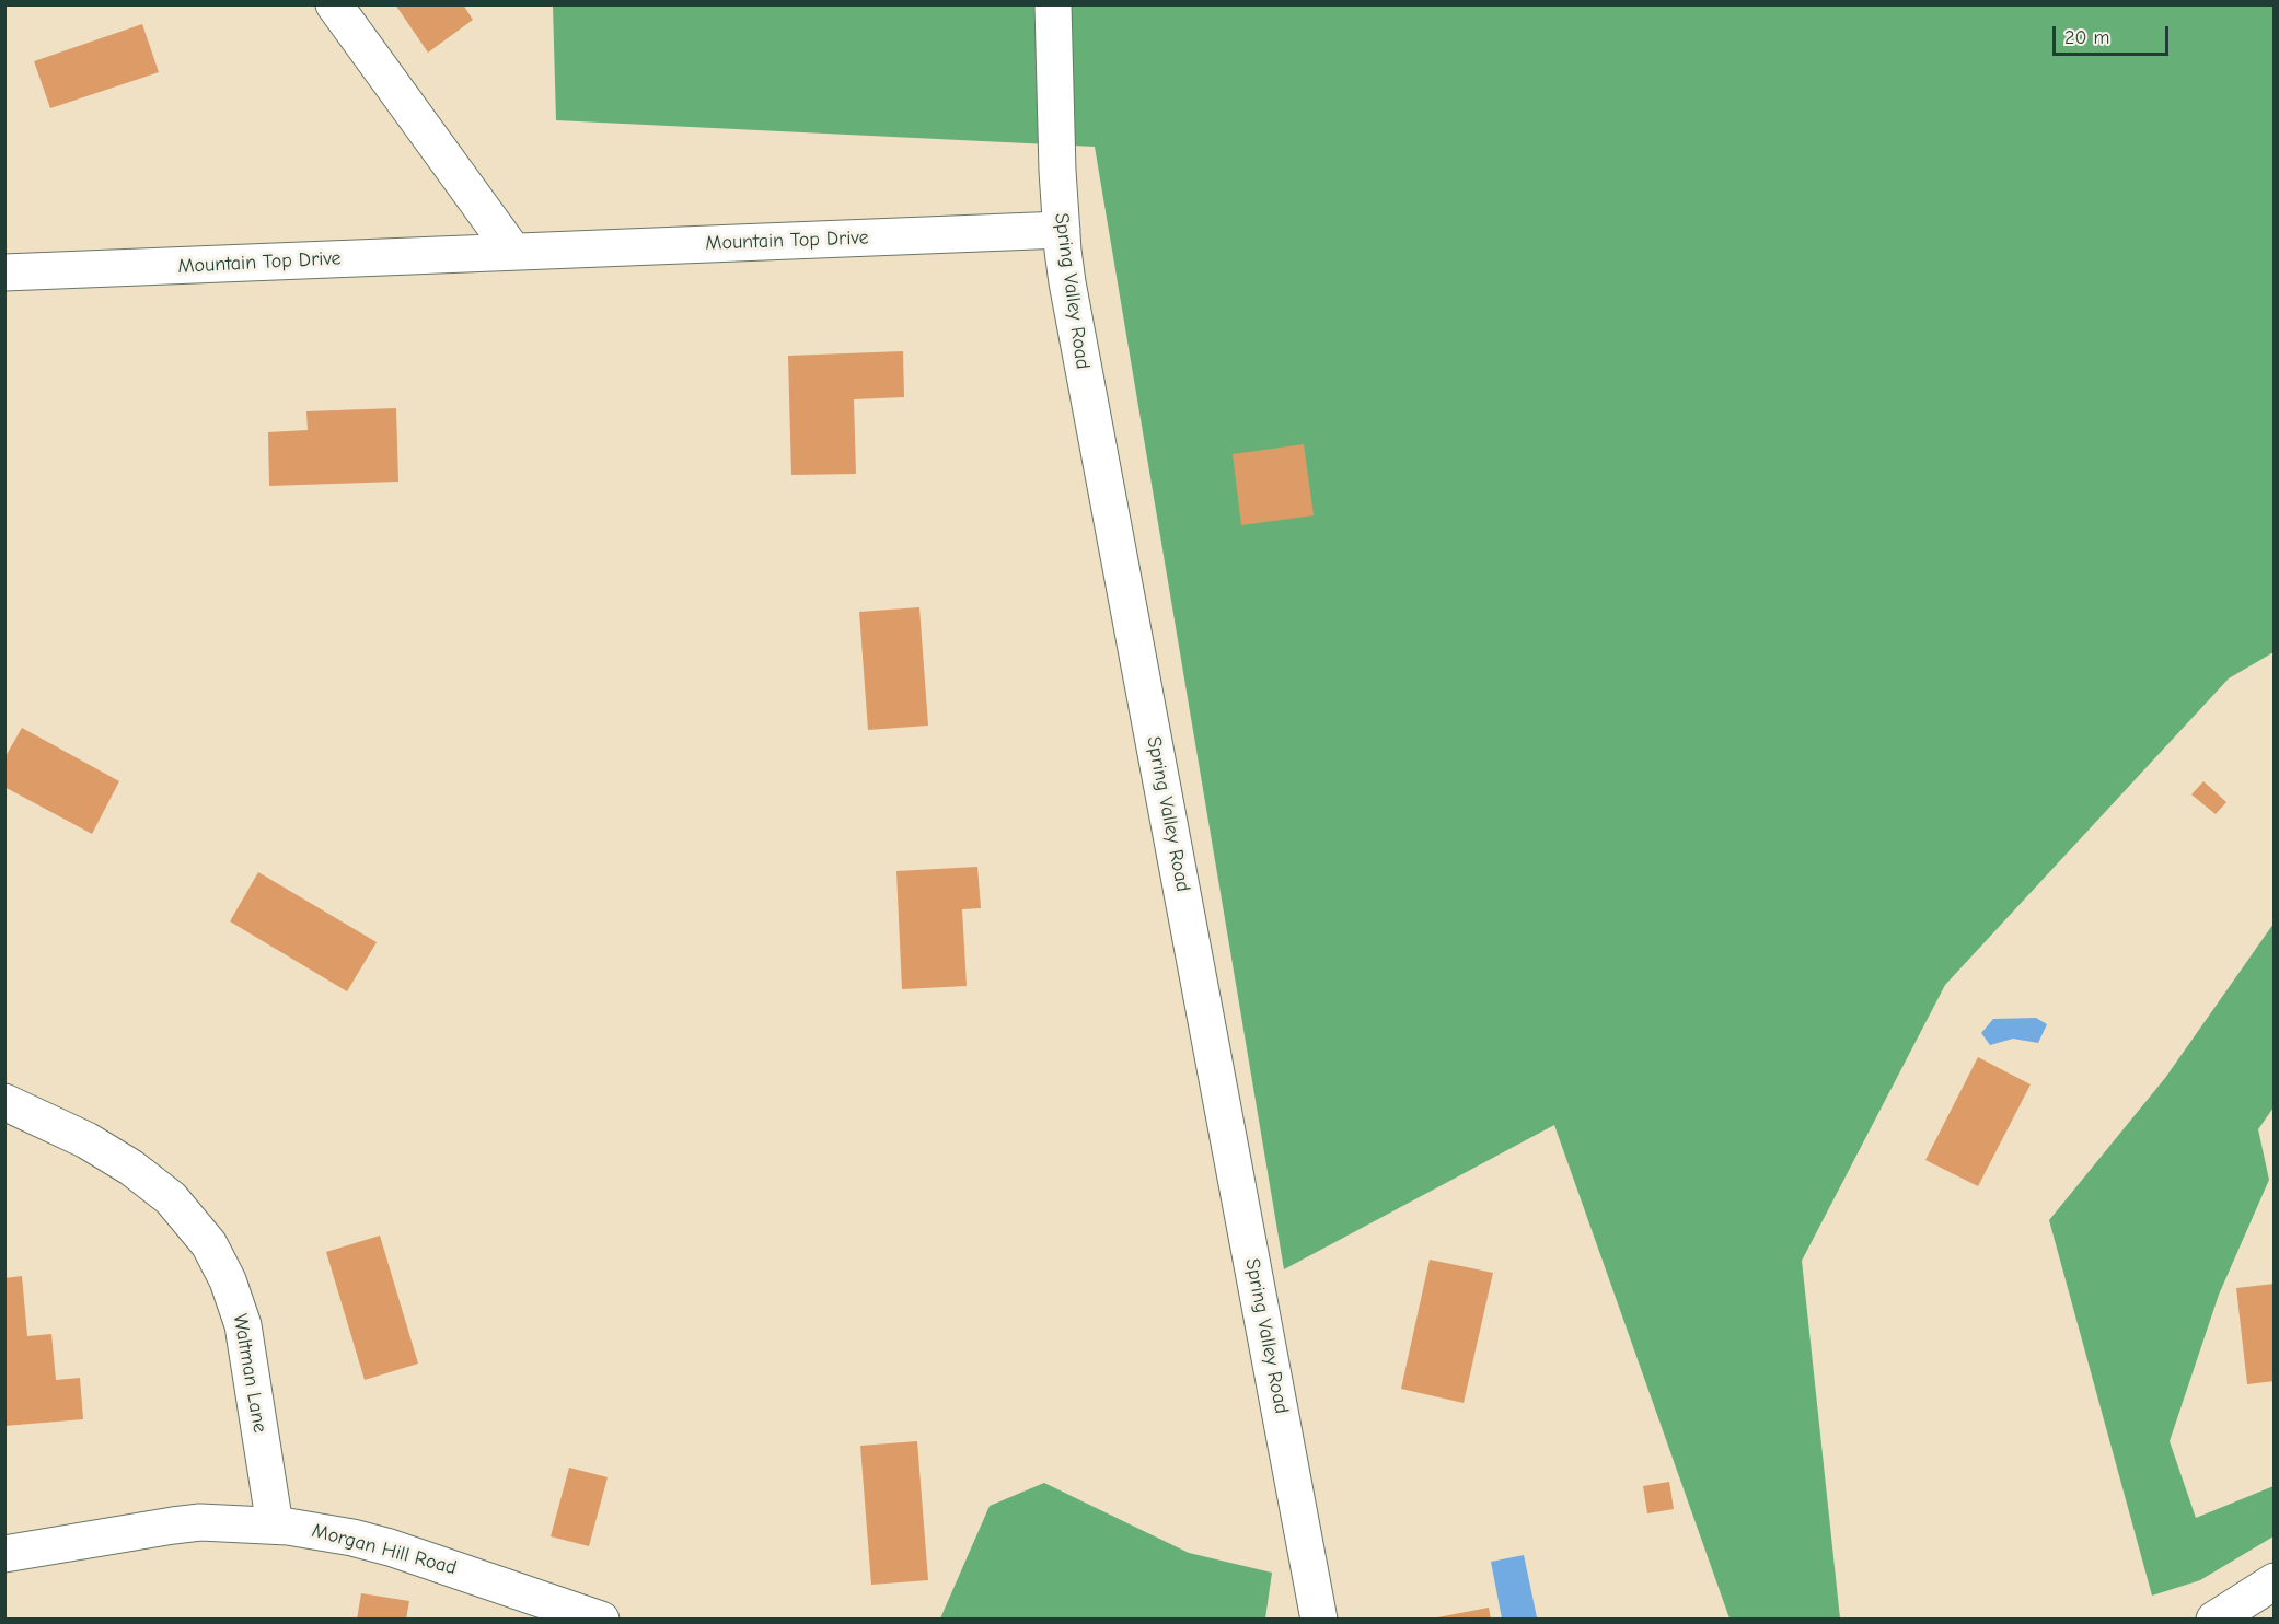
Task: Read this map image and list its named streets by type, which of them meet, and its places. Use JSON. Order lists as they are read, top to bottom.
{
  "streets": {
    "street": [
      "Mountain Top Drive",
      "Spring Valley Road",
      "Waltman Lane",
      "Morgan Hill Road"
    ]
  },
  "crossings": [
    ["Mountain Top Drive", "Spring Valley Road"],
    ["Waltman Lane", "Morgan Hill Road"]
  ],
  "scale_bar": "20 m"
}
